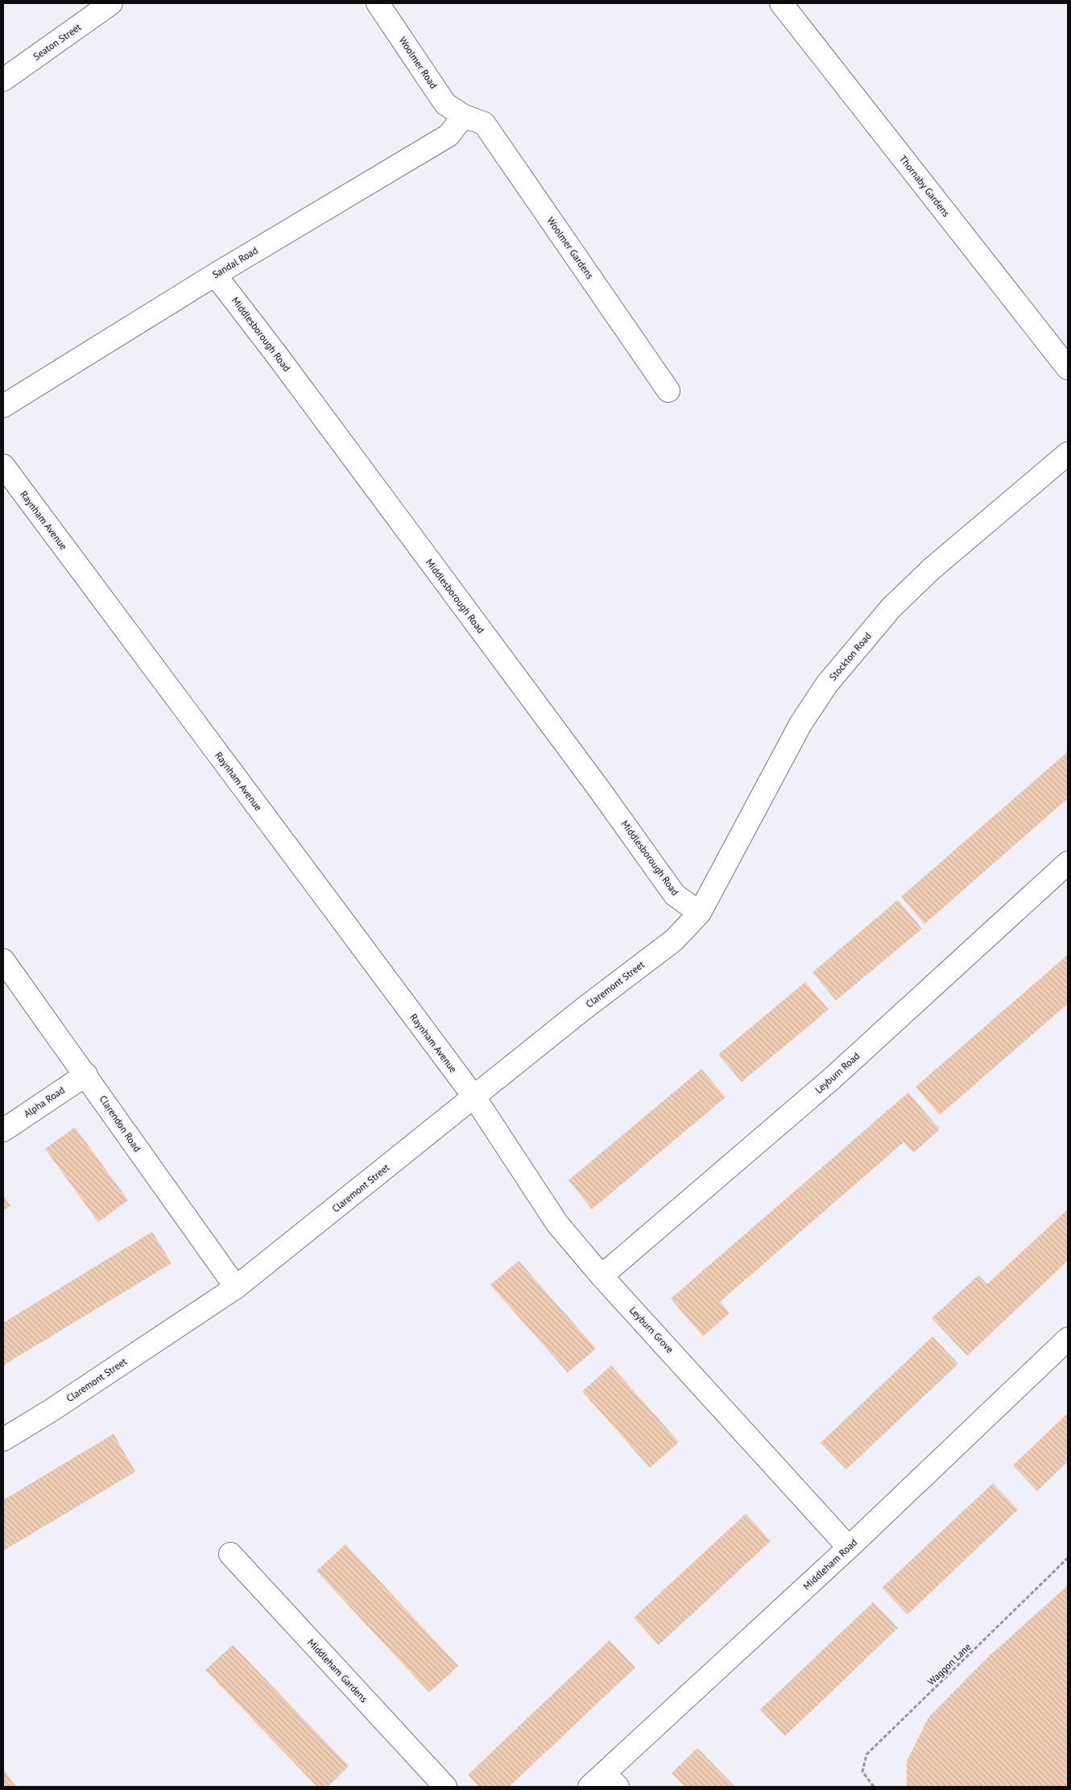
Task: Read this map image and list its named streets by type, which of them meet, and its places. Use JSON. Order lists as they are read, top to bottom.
{
  "streets": {
    "street": [
      "Seaton Street",
      "Woolmer Road",
      "Thornaby Gardens",
      "Woolmer Gardens",
      "Sandal Road",
      "Middlesborough Road",
      "Raynham Avenue",
      "Stockton Road",
      "Claremont Street",
      "Leyburn Road",
      "Alpha Road",
      "Clarendon Road",
      "Leyburn Grove",
      "Middleham Road",
      "Middleham Gardens"
    ],
    "path": ["Waggon Lane"]
  },
  "crossings": [
    ["Woolmer Road", "Woolmer Gardens"],
    ["Woolmer Road", "Sandal Road"],
    ["Woolmer Gardens", "Sandal Road"],
    ["Sandal Road", "Middlesborough Road"],
    ["Middlesborough Road", "Stockton Road"],
    ["Middlesborough Road", "Claremont Street"],
    ["Raynham Avenue", "Claremont Street"],
    ["Raynham Avenue", "Leyburn Grove"],
    ["Stockton Road", "Claremont Street"],
    ["Claremont Street", "Clarendon Road"],
    ["Claremont Street", "Leyburn Grove"],
    ["Leyburn Road", "Leyburn Grove"],
    ["Alpha Road", "Clarendon Road"],
    ["Leyburn Grove", "Middleham Road"]
  ]
}
